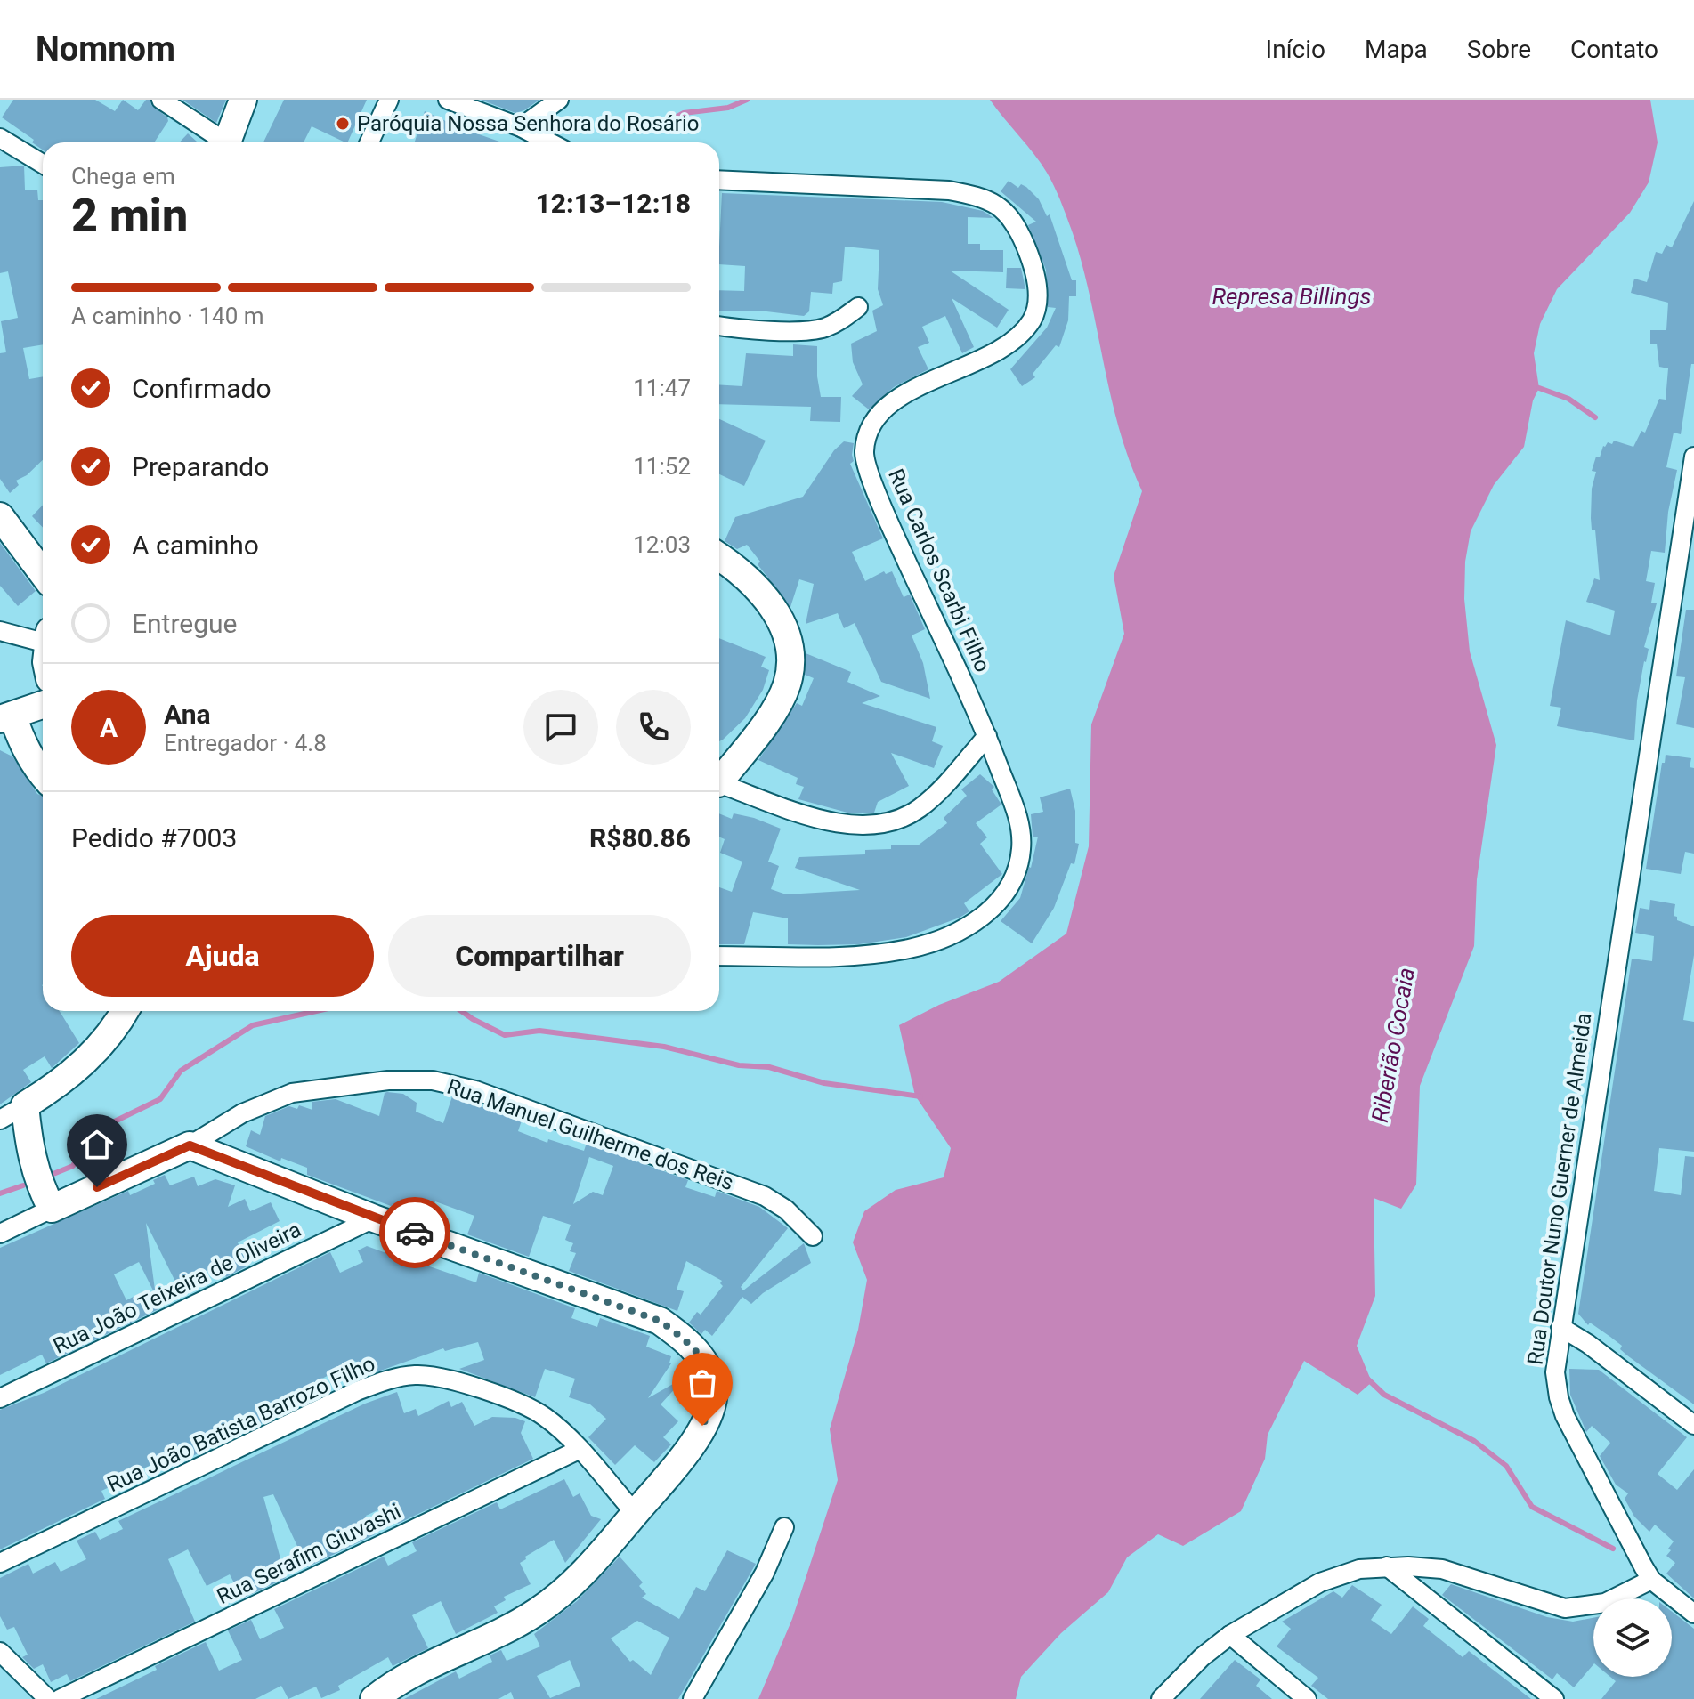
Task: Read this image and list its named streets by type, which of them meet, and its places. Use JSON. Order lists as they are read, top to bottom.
{
  "streets": {
    "main road": ["Rua Manuel Guilherme dos Reis"],
    "street": [
      "Rua Carlos Scarbi Filho",
      "Rua Doutor Nuno Guerner de Almeida",
      "Rua João Teixeira de Oliveira",
      "Rua João Batista Barrozo Filho",
      "Rua Serafim Giuvashi"
    ]
  },
  "crossings": [
    ["Rua João Batista Barrozo Filho", "Rua Serafim Giuvashi"]
  ],
  "water": ["Represa Billings", "Riberião Cocaia"],
  "places": ["Paróquia Nossa Senhora do Rosário"],
  "page": {
    "header": "Nomnom",
    "nav": [
      "Início",
      "Mapa",
      "Sobre",
      "Contato"
    ],
    "heading": ["2 min", "Chega em", "12:13–12:18"],
    "panel": [
      "Ana",
      "Entregador · 4.8",
      "Pedido #7003",
      "R$80.86"
    ],
    "bar": "A caminho · 140 m",
    "list": [
      ["Confirmado", "11:47"],
      ["Preparando", "11:52"],
      ["A caminho", "12:03"],
      "Entregue"
    ],
    "round": "A",
    "buttons": ["Ajuda", "Compartilhar"]
  }
}
